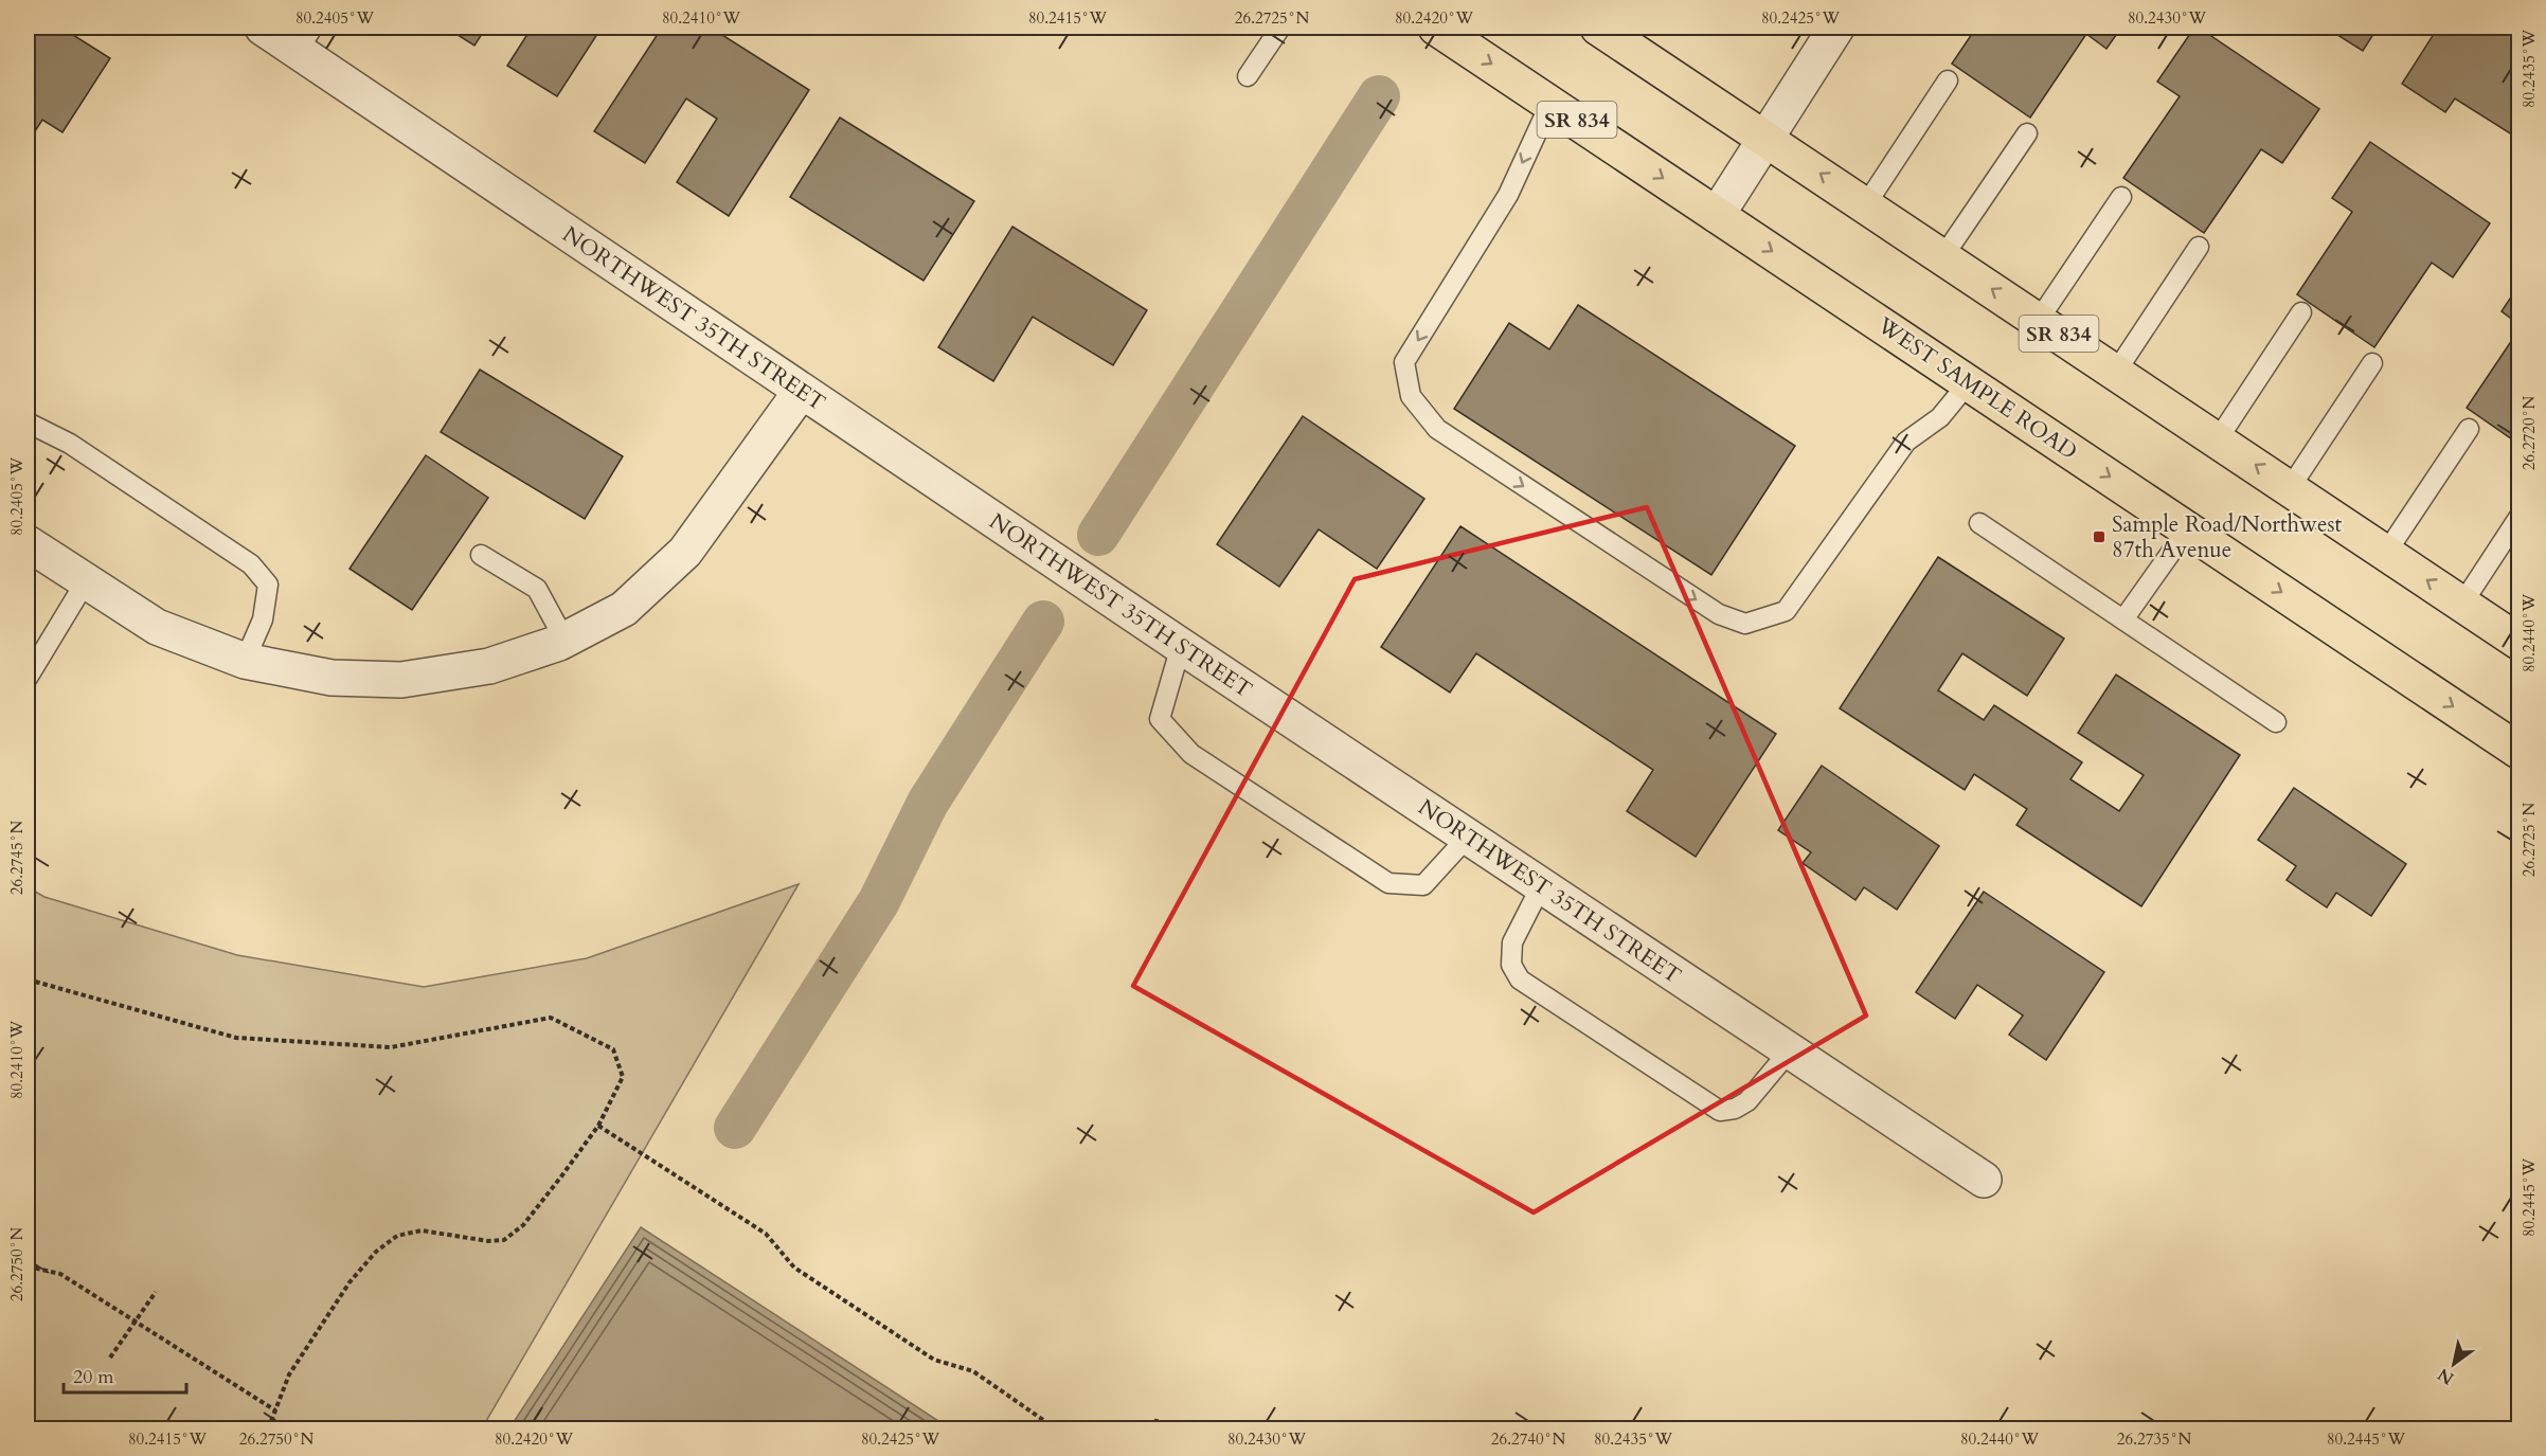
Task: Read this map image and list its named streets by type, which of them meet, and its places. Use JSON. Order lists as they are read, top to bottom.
{
  "streets": {
    "main road": ["SR 834", "WEST SAMPLE ROAD"],
    "street": ["NORTHWEST 35TH STREET"]
  },
  "places": {
    "transit": ["Sample Road/Northwest 87th Avenue"]
  },
  "scale_bar": "20 m",
  "north": "bottom left",
  "coordinates": [
    "80.2405°W",
    "80.2410°W",
    "80.2415°W",
    "26.2725°N",
    "80.2420°W",
    "80.2425°W",
    "80.2430°W",
    "80.2435°W",
    "26.2720°N",
    "80.2440°W",
    "26.2745°N",
    "80.2445°W",
    "26.2750°N",
    "26.2740°N",
    "26.2735°N"
  ]
}
